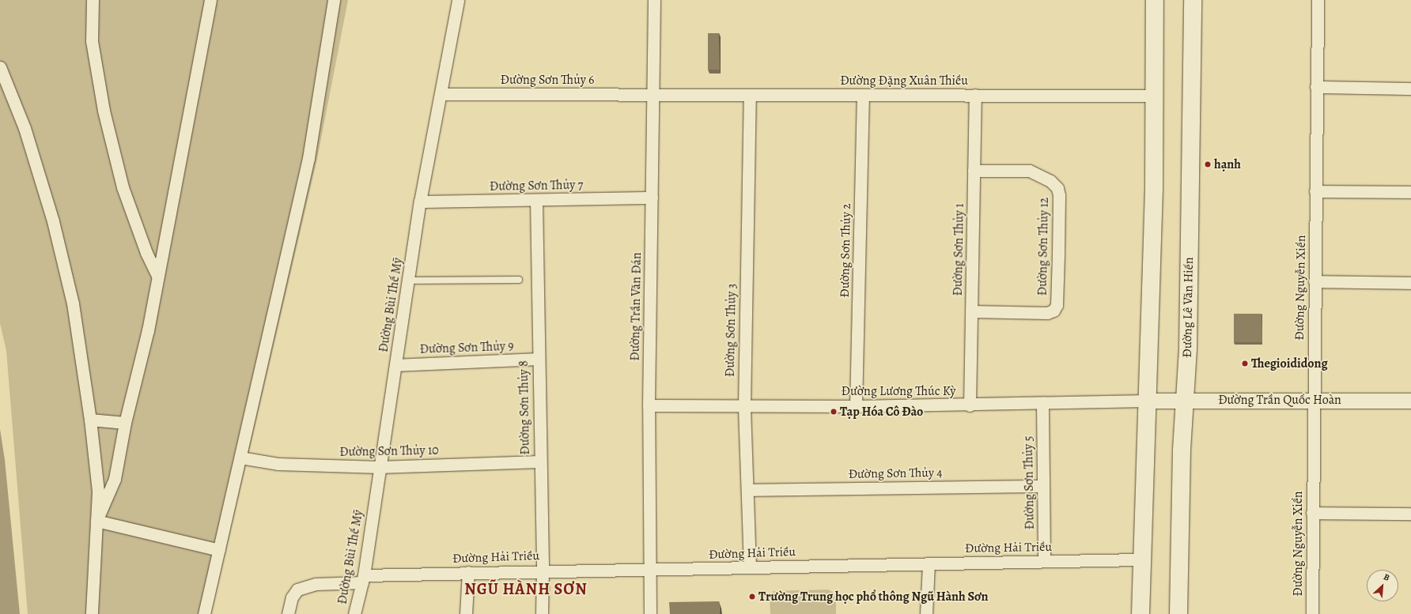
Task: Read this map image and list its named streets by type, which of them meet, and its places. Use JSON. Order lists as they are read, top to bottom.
{
  "streets": {
    "main road": ["Đường Lê Văn Hiến"],
    "street": [
      "Đường Sơn Thủy 6",
      "Đường Đặng Xuân Thiều",
      "Đường Sơn Thủy 7",
      "Đường Sơn Thủy 12",
      "Đường Sơn Thủy 1",
      "Đường Sơn Thủy 2",
      "Đường Nguyễn Xiển",
      "Đường Bùi Thế Mỹ",
      "Đường Trần Văn Đán",
      "Đường Sơn Thủy 3",
      "Đường Sơn Thủy 9",
      "Đường Lương Thúc Kỳ",
      "Đường Trần Quốc Hoàn",
      "Đường Sơn Thủy 8",
      "Đường Sơn Thủy 10",
      "Đường Sơn Thủy 4",
      "Đường Sơn Thủy 5",
      "Đường Hải Triều"
    ]
  },
  "crossings": [
    ["Đường Sơn Thủy 6", "Đường Đặng Xuân Thiều"],
    ["Đường Sơn Thủy 6", "Đường Bùi Thế Mỹ"],
    ["Đường Sơn Thủy 6", "Đường Trần Văn Đán"],
    ["Đường Đặng Xuân Thiều", "Đường Sơn Thủy 1"],
    ["Đường Đặng Xuân Thiều", "Đường Sơn Thủy 2"],
    ["Đường Đặng Xuân Thiều", "Đường Trần Văn Đán"],
    ["Đường Đặng Xuân Thiều", "Đường Sơn Thủy 3"],
    ["Đường Sơn Thủy 7", "Đường Bùi Thế Mỹ"],
    ["Đường Sơn Thủy 7", "Đường Trần Văn Đán"],
    ["Đường Sơn Thủy 7", "Đường Sơn Thủy 8"],
    ["Đường Sơn Thủy 12", "Đường Sơn Thủy 1"],
    ["Đường Sơn Thủy 1", "Đường Lương Thúc Kỳ"],
    ["Đường Sơn Thủy 2", "Đường Lương Thúc Kỳ"],
    ["Đường Nguyễn Xiển", "Đường Trần Quốc Hoàn"],
    ["Đường Bùi Thế Mỹ", "Đường Sơn Thủy 9"],
    ["Đường Bùi Thế Mỹ", "Đường Sơn Thủy 10"],
    ["Đường Bùi Thế Mỹ", "Đường Hải Triều"],
    ["Đường Trần Văn Đán", "Đường Lương Thúc Kỳ"],
    ["Đường Trần Văn Đán", "Đường Hải Triều"],
    ["Đường Lê Văn Hiến", "Đường Trần Quốc Hoàn"],
    ["Đường Sơn Thủy 3", "Đường Lương Thúc Kỳ"],
    ["Đường Sơn Thủy 3", "Đường Sơn Thủy 4"],
    ["Đường Sơn Thủy 3", "Đường Hải Triều"],
    ["Đường Sơn Thủy 9", "Đường Sơn Thủy 8"],
    ["Đường Lương Thúc Kỳ", "Đường Trần Quốc Hoàn"],
    ["Đường Lương Thúc Kỳ", "Đường Sơn Thủy 5"],
    ["Đường Sơn Thủy 8", "Đường Sơn Thủy 10"],
    ["Đường Sơn Thủy 8", "Đường Hải Triều"],
    ["Đường Sơn Thủy 4", "Đường Sơn Thủy 5"],
    ["Đường Sơn Thủy 5", "Đường Hải Triều"]
  ],
  "districts": ["NGŨ HÀNH SƠN"],
  "places": [
    "hạnh",
    "Thegioididong",
    "Tạp Hóa Cô Đào",
    "Trường Trung học phổ thông Ngũ Hành Sơn"
  ],
  "north": "top right"
}
